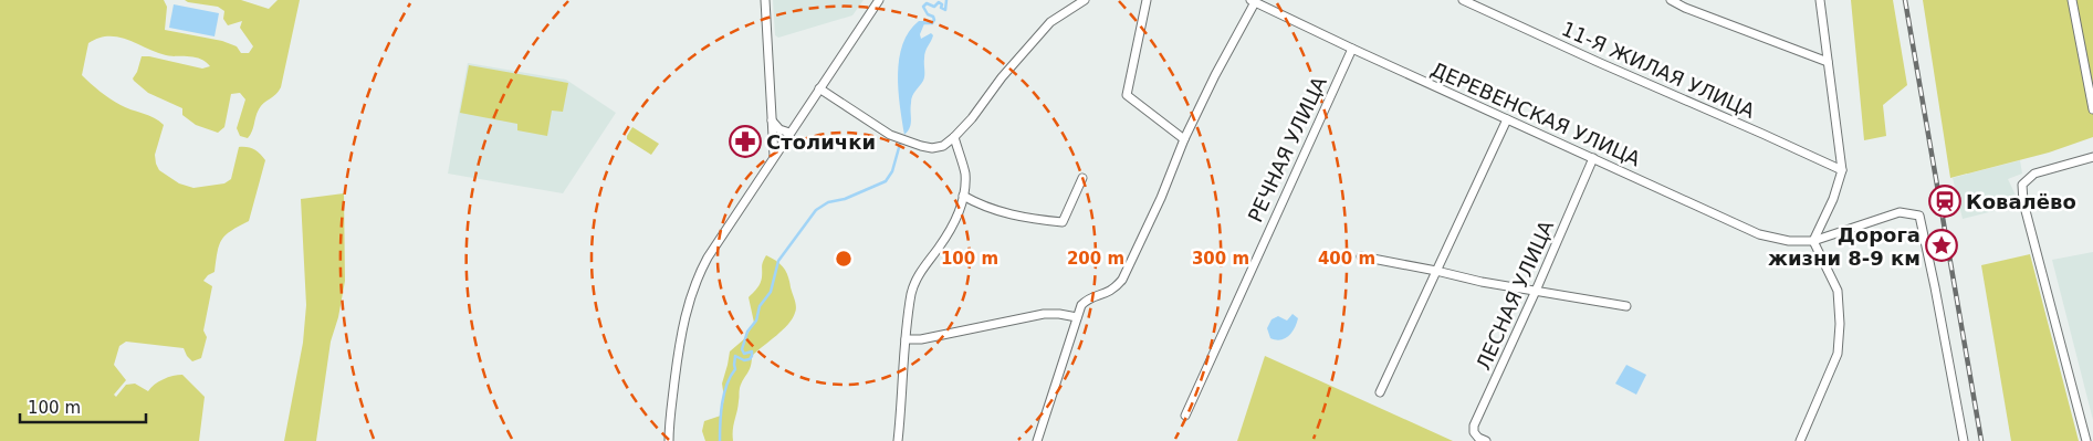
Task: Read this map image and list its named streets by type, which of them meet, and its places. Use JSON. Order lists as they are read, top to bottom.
{
  "streets": {
    "street": [
      "11-Я ЖИЛАЯ УЛИЦА",
      "ДЕРЕВЕНСКАЯ УЛИЦА",
      "РЕЧНАЯ УЛИЦА",
      "ЛЕСНАЯ УЛИЦА"
    ]
  },
  "crossings": [
    ["ДЕРЕВЕНСКАЯ УЛИЦА", "РЕЧНАЯ УЛИЦА"],
    ["ДЕРЕВЕНСКАЯ УЛИЦА", "ЛЕСНАЯ УЛИЦА"]
  ],
  "places": {
    "pharmacy": ["Столички"],
    "station": ["Ковалёво"],
    "place": ["Дорога жизни 8-9 км"]
  },
  "scale_bar": "100 m",
  "rings": [
    "100 m",
    "200 m",
    "300 m",
    "400 m"
  ]
}
